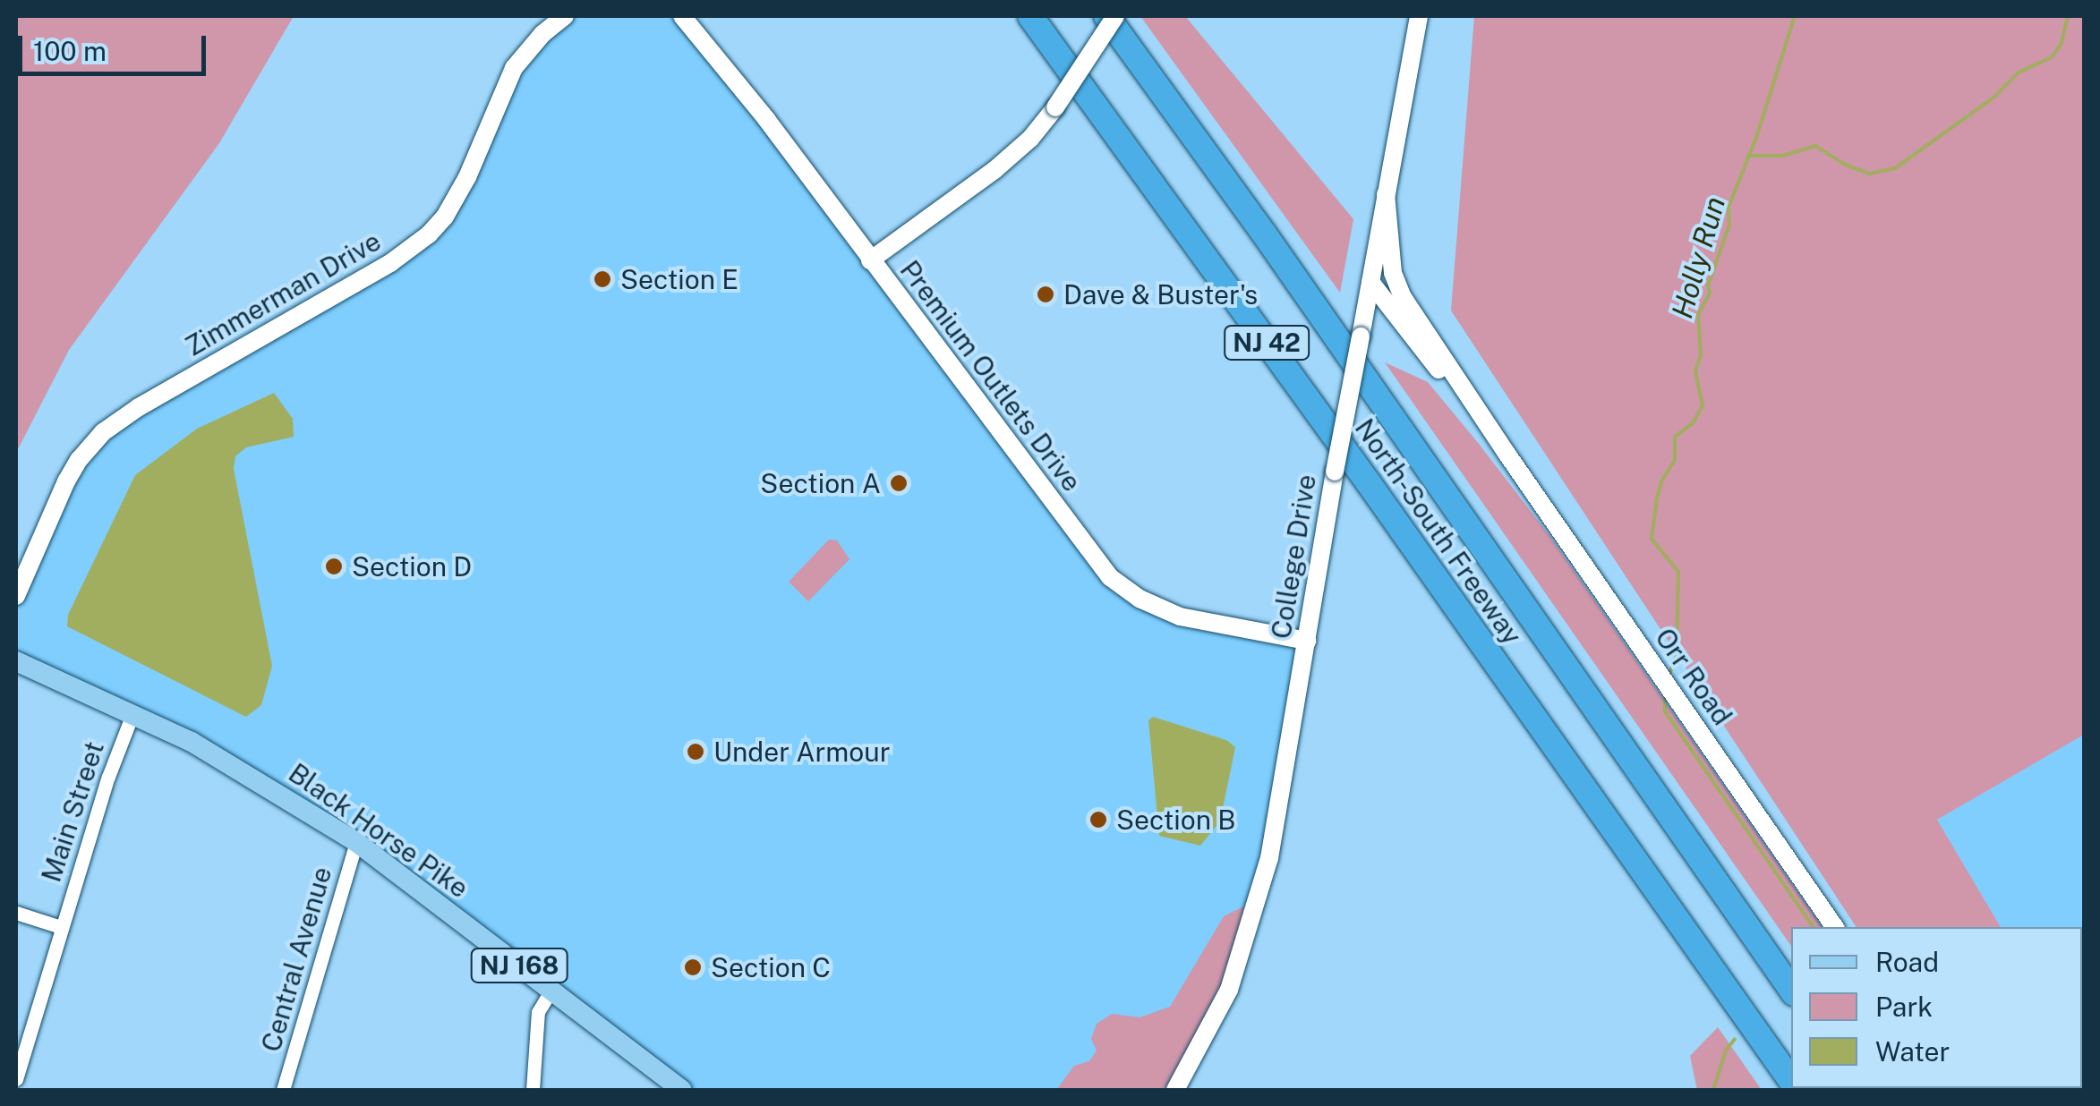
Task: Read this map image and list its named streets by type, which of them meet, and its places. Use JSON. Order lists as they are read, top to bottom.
{
  "streets": {
    "highway": ["NJ 42", "North-South Freeway"],
    "main road": ["Black Horse Pike", "NJ 168"],
    "street": [
      "Zimmerman Drive",
      "Premium Outlets Drive",
      "College Drive",
      "Orr Road",
      "Main Street",
      "Central Avenue"
    ]
  },
  "crossings": [
    ["Premium Outlets Drive", "College Drive"],
    ["College Drive", "Orr Road"],
    ["Main Street", "Black Horse Pike"],
    ["Black Horse Pike", "Central Avenue"]
  ],
  "water": ["Holly Run"],
  "places": [
    "Section E",
    "Dave & Buster's",
    "Section A",
    "Section D",
    "Under Armour",
    "Section B",
    "Section C"
  ],
  "legend": ["Road", "Park", "Water"],
  "scale_bar": "100 m"
}
